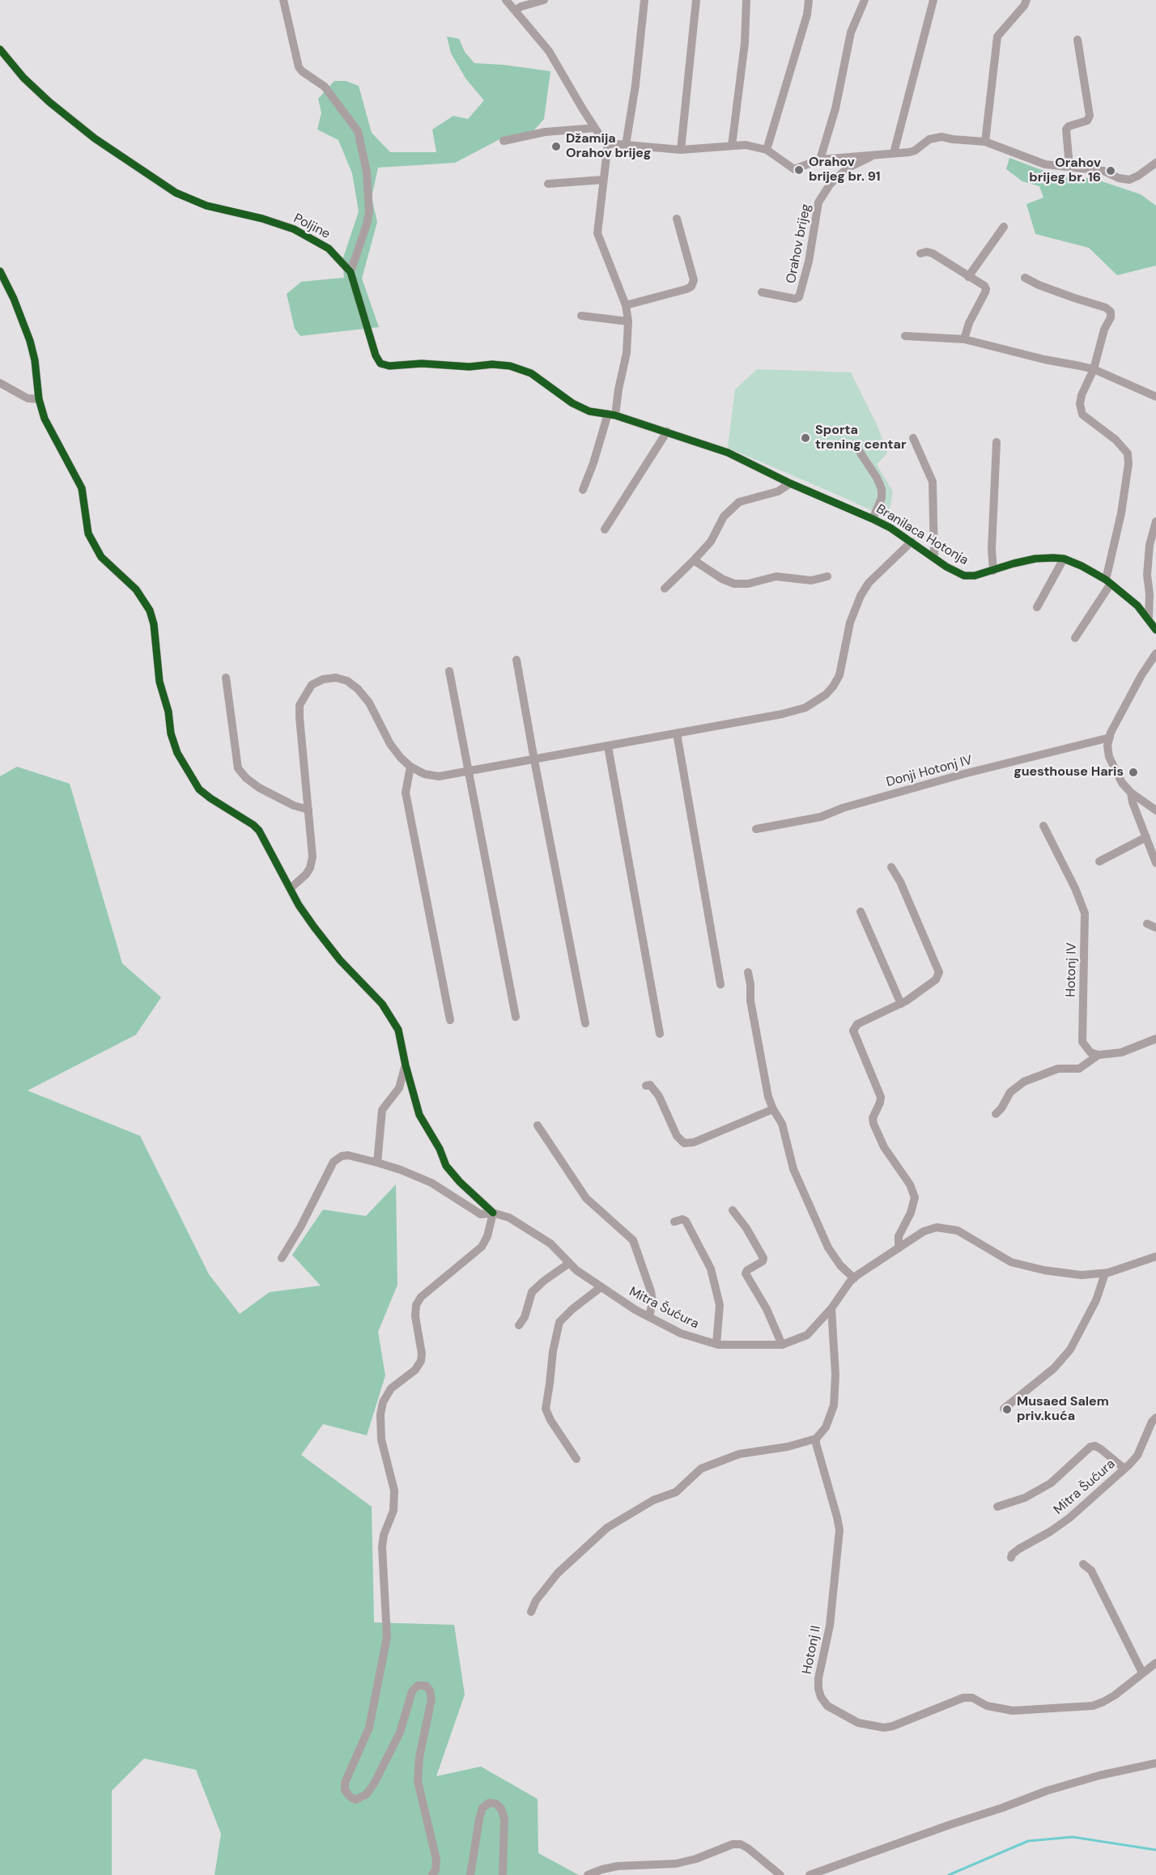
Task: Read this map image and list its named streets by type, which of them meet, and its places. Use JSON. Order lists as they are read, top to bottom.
{
  "streets": {
    "street": [
      "Poljine",
      "Orahov brijeg",
      "Branilaca Hotonja",
      "Donji Hotonj IV",
      "Hotonj IV",
      "Mitra Šućura",
      "Hotonj II"
    ]
  },
  "crossings": [
    ["Poljine", "Branilaca Hotonja"]
  ],
  "places": [
    "Džamija Orahov brijeg",
    "Orahov brijeg br. 91",
    "Orahov brijeg br. 16",
    "Sporta trening centar",
    "guesthouse Haris",
    "Musaed Salem priv.kuća"
  ]
}
